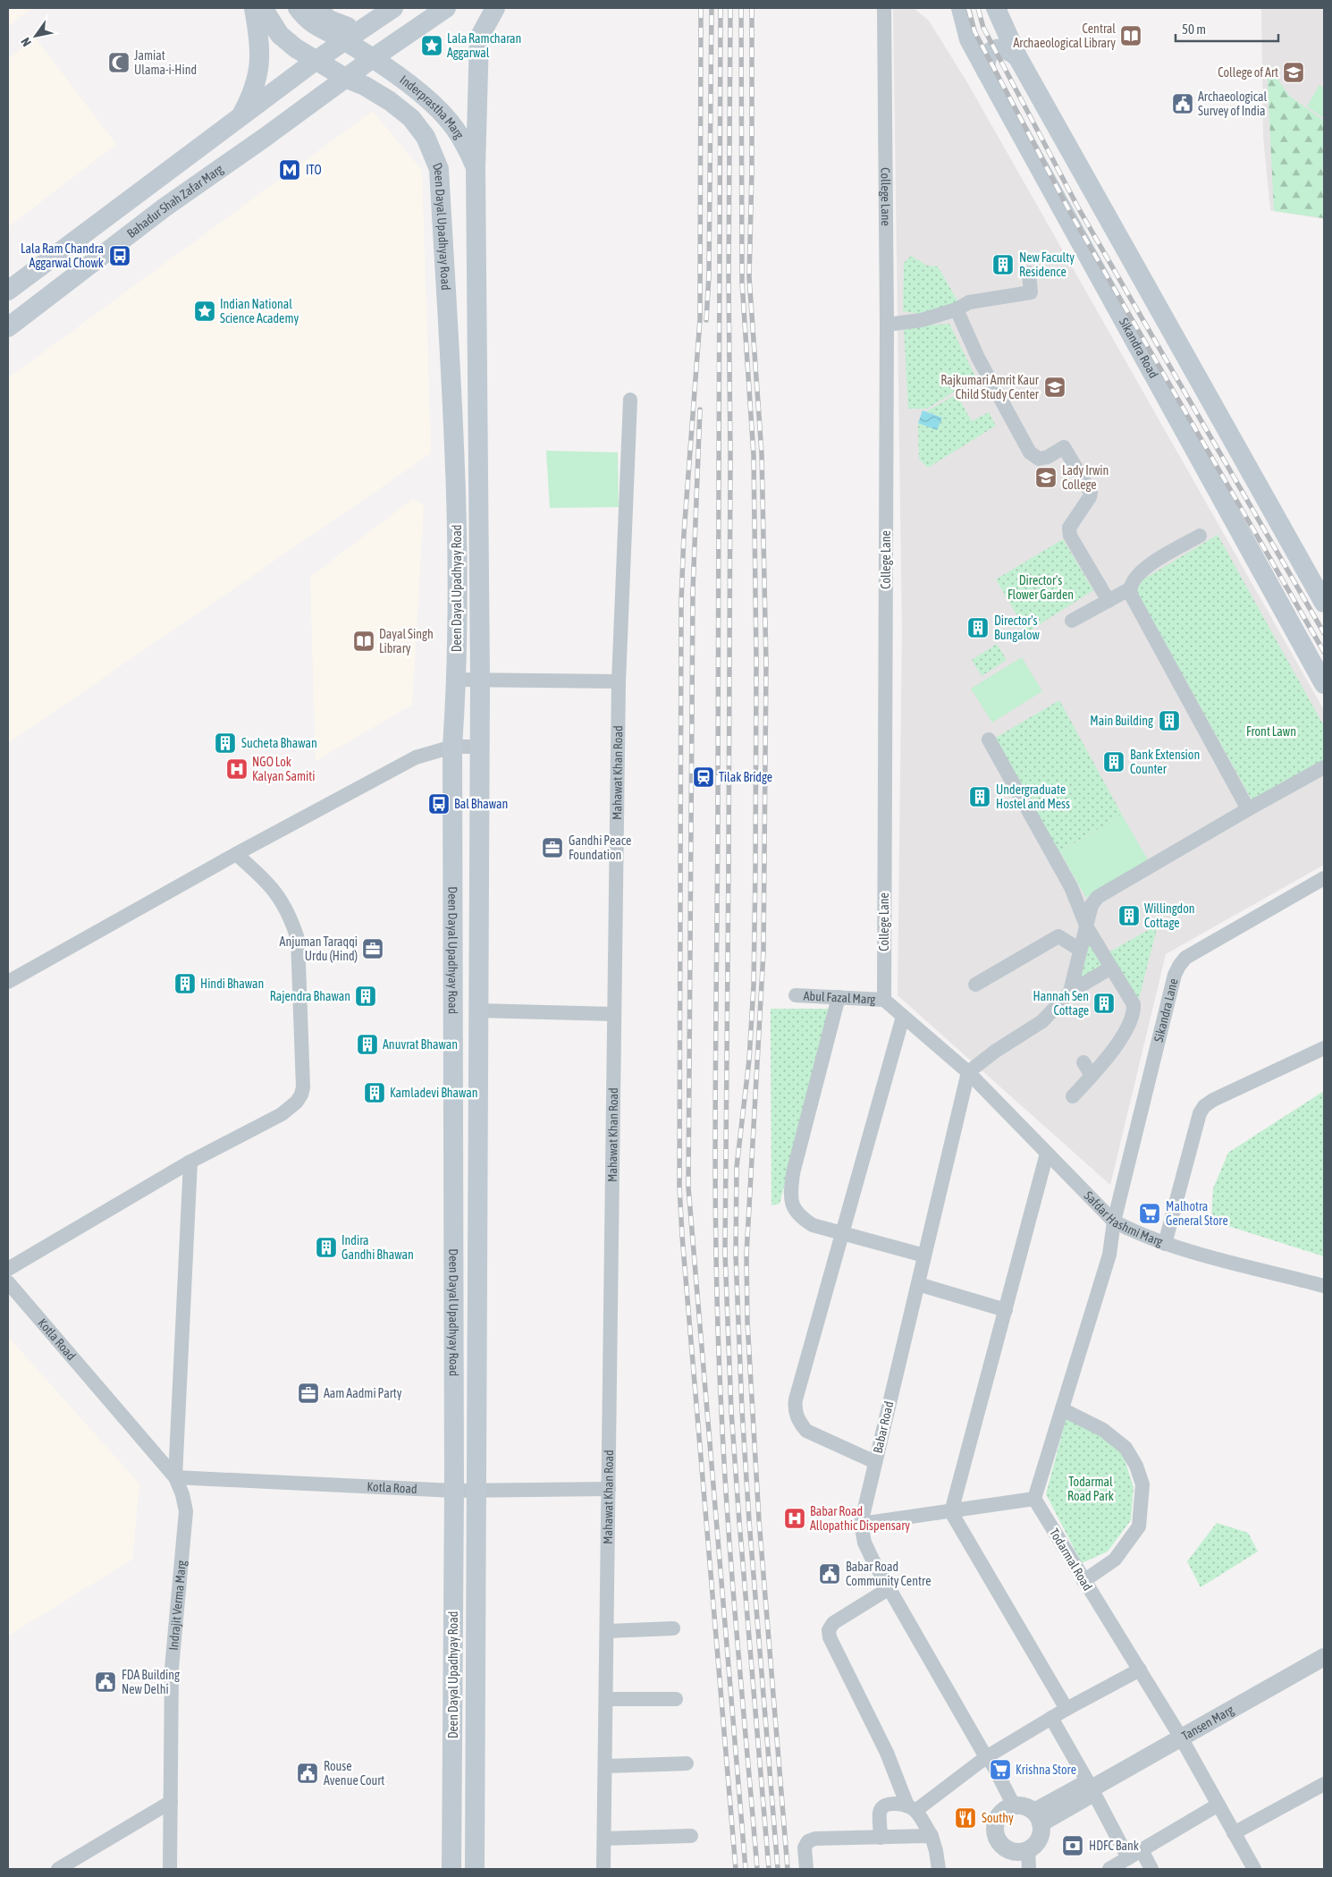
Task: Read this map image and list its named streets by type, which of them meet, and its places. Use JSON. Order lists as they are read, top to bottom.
{
  "streets": {
    "main road": [
      "Inderprastha Marg",
      "Bahadur Shah Zafar Marg",
      "Deen Dayal Upadhyay Road",
      "Sikandra Road"
    ],
    "street": [
      "College Lane",
      "Mahawat Khan Road",
      "Abul Fazal Marg",
      "Sikandra Lane",
      "Safdar Hashmi Marg",
      "Kotla Road",
      "Babar Road",
      "Todarmal Road",
      "Indrajit Verma Marg",
      "Tansen Marg"
    ]
  },
  "crossings": [
    ["Inderprastha Marg", "Bahadur Shah Zafar Marg"],
    ["Inderprastha Marg", "Deen Dayal Upadhyay Road"],
    ["College Lane", "Abul Fazal Marg"],
    ["Bahadur Shah Zafar Marg", "Deen Dayal Upadhyay Road"],
    ["Deen Dayal Upadhyay Road", "Kotla Road"],
    ["Mahawat Khan Road", "Kotla Road"],
    ["Sikandra Lane", "Safdar Hashmi Marg"],
    ["Safdar Hashmi Marg", "Babar Road"],
    ["Kotla Road", "Indrajit Verma Marg"],
    ["Todarmal Road", "Tansen Marg"]
  ],
  "parks": ["Director's Flower Garden", "Front Lawn", "Todarmal Road Park"],
  "places": {
    "library": ["Central Archaeological Library", "Dayal Singh Library"],
    "place": ["Lala Ramcharan Aggarwal", "Indian National Science Academy"],
    "mosque": ["Jamiat Ulama-i-Hind"],
    "school or university": ["College of Art", "Rajkumari Amrit Kaur Child Study Center", "Lady Irwin College"],
    "public building": [
      "Archaeological Survey of India",
      "Babar Road Community Centre",
      "FDA Building New Delhi",
      "Rouse Avenue Court"
    ],
    "metro station": ["ITO"],
    "bus stop": ["Lala Ram Chandra Aggarwal Chowk", "Bal Bhawan"],
    "building": [
      "New Faculty Residence",
      "Director's Bungalow",
      "Main Building",
      "Sucheta Bhawan",
      "Bank Extension Counter",
      "Undergraduate Hostel and Mess",
      "Willingdon Cottage",
      "Hindi Bhawan",
      "Rajendra Bhawan",
      "Hannah Sen Cottage",
      "Anuvrat Bhawan",
      "Kamladevi Bhawan",
      "Indira Gandhi Bhawan"
    ],
    "hospital": ["NGO Lok Kalyan Samiti", "Babar Road Allopathic Dispensary"],
    "station": ["Tilak Bridge"],
    "office": ["Gandhi Peace Foundation", "Anjuman Taraqqi Urdu (Hind)", "Aam Aadmi Party"],
    "supermarket": ["Malhotra General Store", "Krishna Store"],
    "restaurant": ["Southy"],
    "bank": ["HDFC Bank"]
  },
  "scale_bar": "50 m",
  "north": "bottom left"
}
